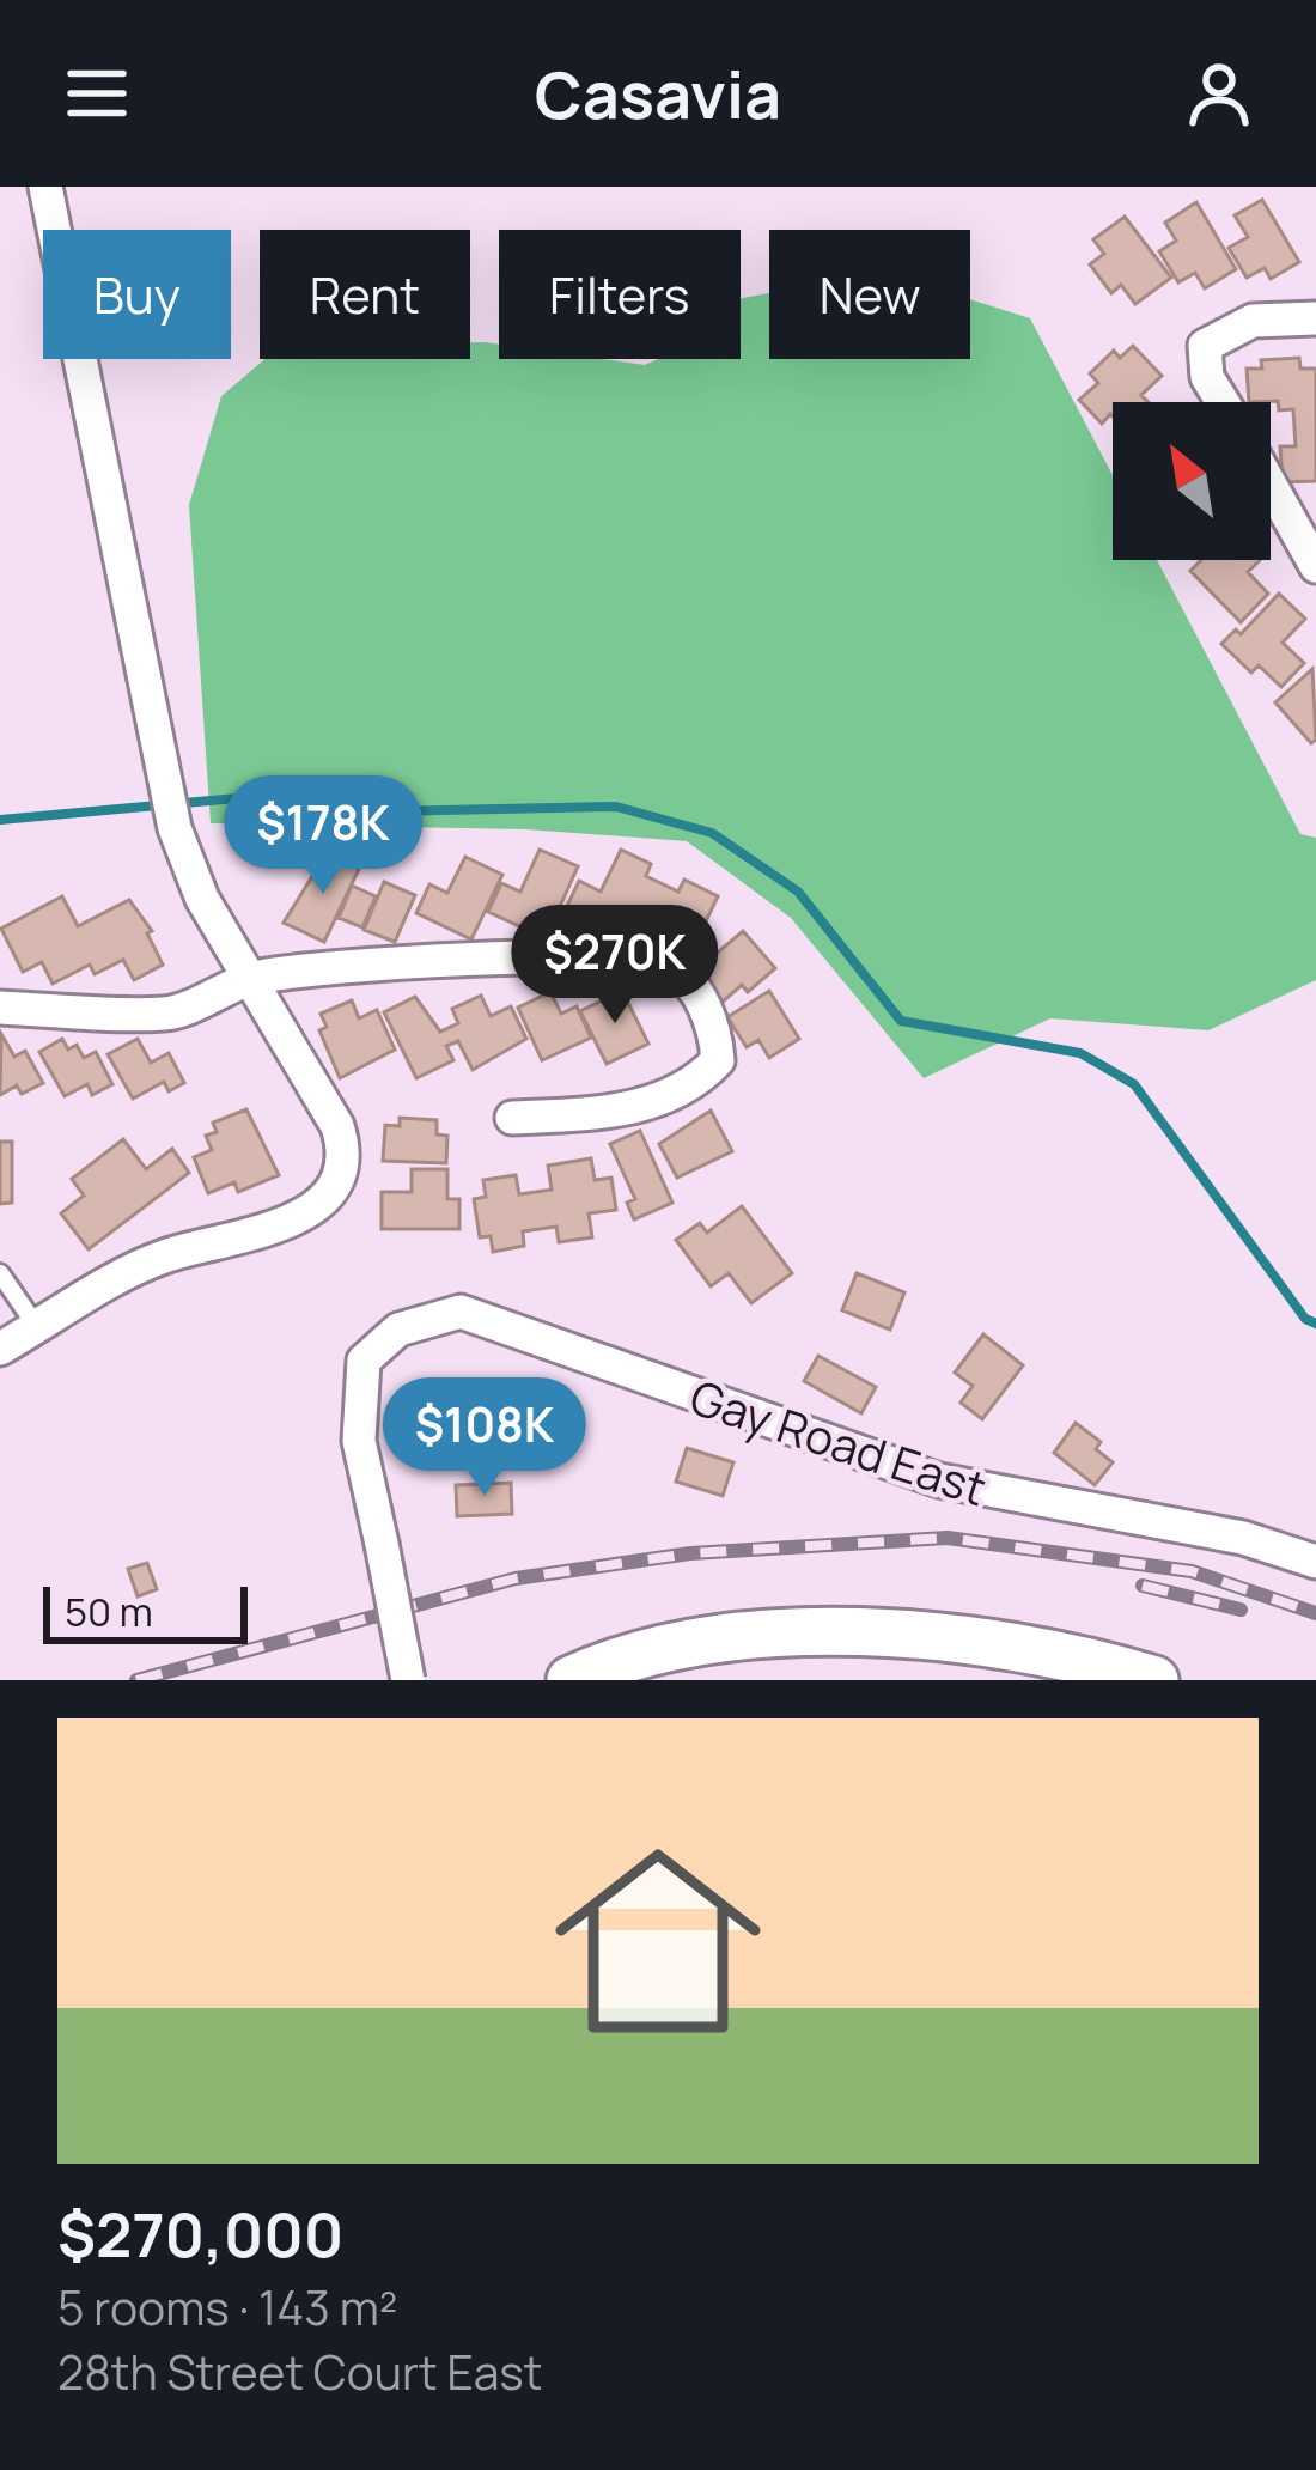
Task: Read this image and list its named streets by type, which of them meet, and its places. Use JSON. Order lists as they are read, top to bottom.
{
  "streets": {
    "street": ["Gay Road East"]
  },
  "scale_bar": "50 m",
  "north": "top left",
  "page": {
    "header": "Casavia",
    "chip": [
      "Buy",
      "Rent",
      "Filters",
      "New"
    ],
    "price": ["$178K", "$270K", "$108K"],
    "scale": "50 m",
    "list": [
      {
        "name": "$270,000",
        "note": "5 rooms · 143 m² · 28th Street Court East"
      }
    ]
  }
}
